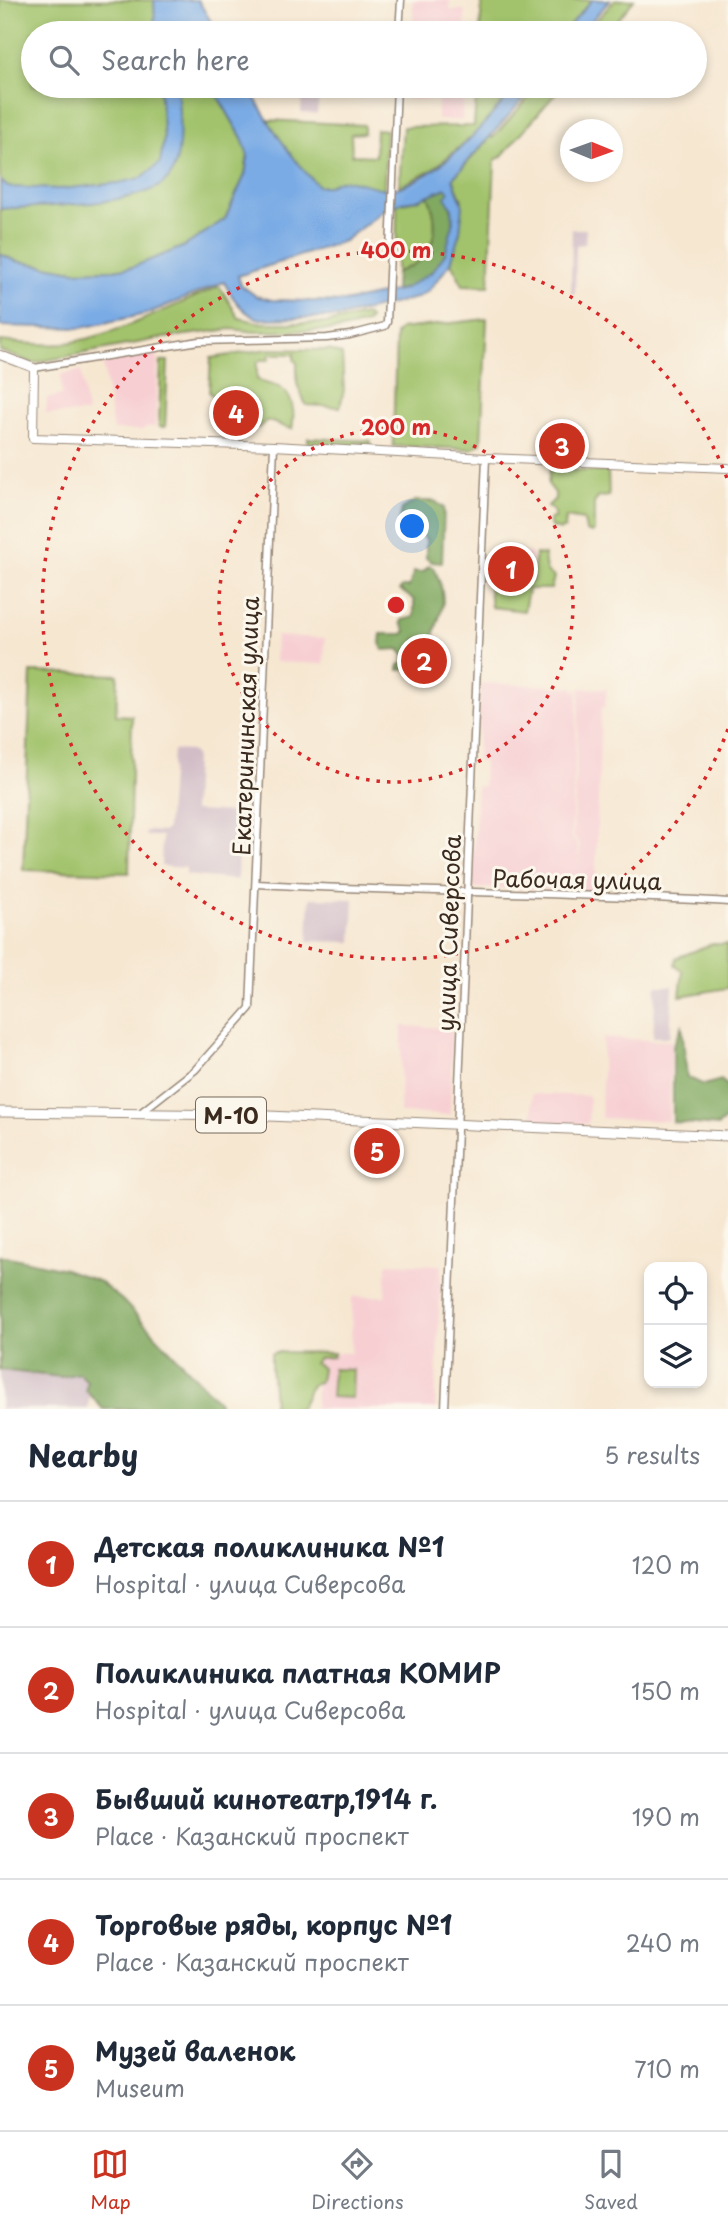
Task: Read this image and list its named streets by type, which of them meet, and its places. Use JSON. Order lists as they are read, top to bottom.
{
  "streets": {
    "highway": ["М-10"],
    "street": ["Екатерининская улица", "Рабочая улица", "улица Сиверсова"]
  },
  "crossings": [
    ["Екатерининская улица", "Рабочая улица"],
    ["Екатерининская улица", "М-10"],
    ["Рабочая улица", "улица Сиверсова"],
    ["улица Сиверсова", "М-10"]
  ],
  "north": "right",
  "page": {
    "search": "Search here",
    "pins": [
      "4",
      "3",
      "1",
      "2",
      "5"
    ],
    "heading": ["Nearby", "5 results"],
    "list": [
      {
        "mark": "1",
        "name": "Детская поликлиника №1",
        "note": "Hospital · улица Сиверсова",
        "value": "120 m"
      },
      {
        "mark": "2",
        "name": "Поликлиника платная КОМИР",
        "note": "Hospital · улица Сиверсова",
        "value": "150 m"
      },
      {
        "mark": "3",
        "name": "Бывший кинотеатр,1914 г.",
        "note": "Place · Казанский проспект",
        "value": "190 m"
      },
      {
        "mark": "4",
        "name": "Торговые ряды, корпус №1",
        "note": "Place · Казанский проспект",
        "value": "240 m"
      },
      {
        "mark": "5",
        "name": "Музей валенок",
        "note": "Museum",
        "value": "710 m"
      }
    ],
    "nav": ["Map", "Directions", "Saved"]
  },
  "rings": ["400 m", "200 m"]
}
